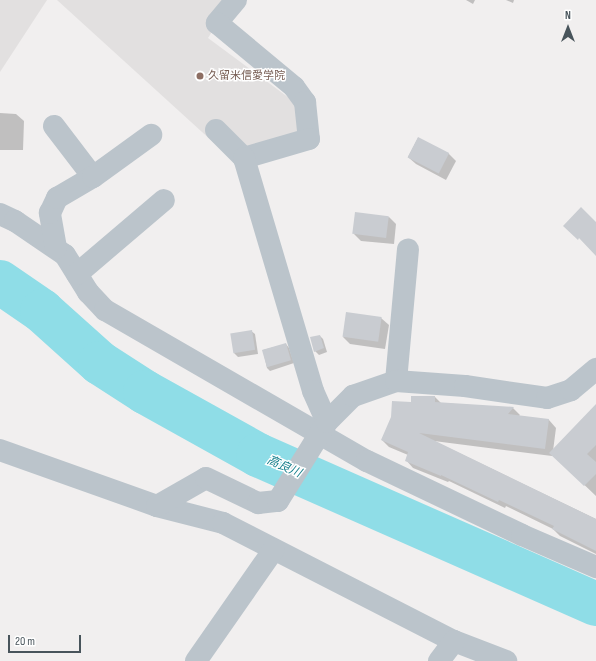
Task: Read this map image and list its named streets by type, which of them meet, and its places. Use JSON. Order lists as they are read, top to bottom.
{
  "water": ["高良川"],
  "places": ["久留米信愛学院"],
  "scale_bar": "20 m",
  "north": "top"
}
